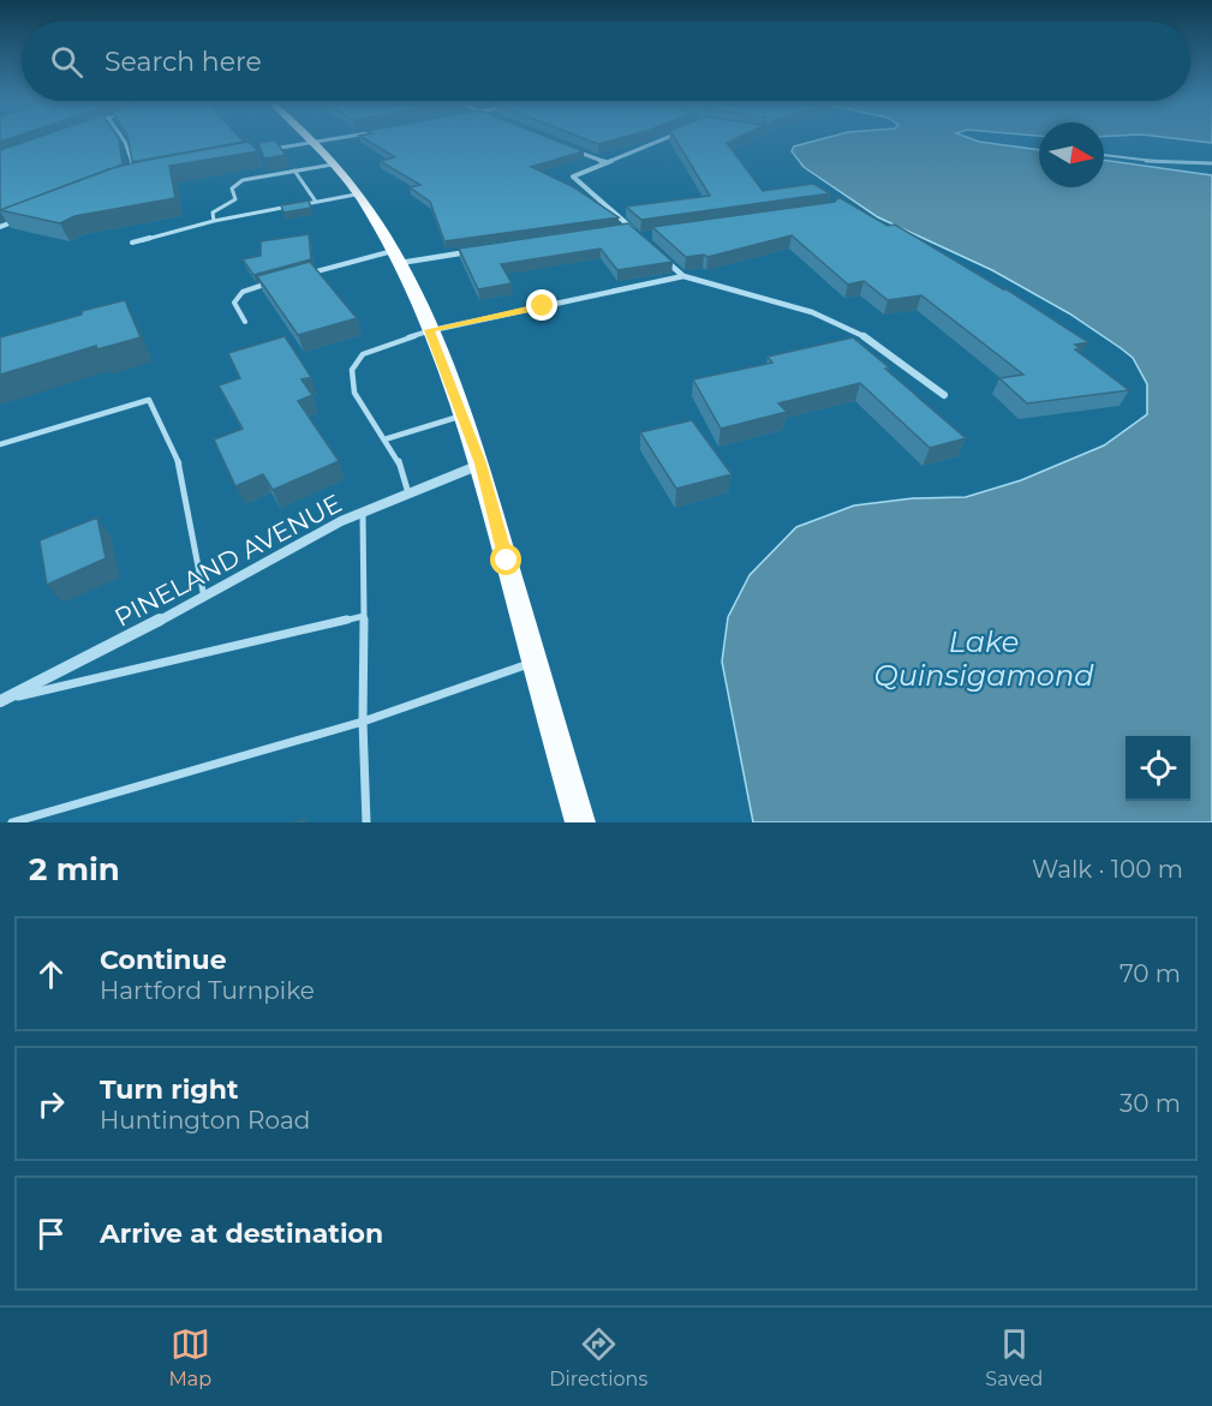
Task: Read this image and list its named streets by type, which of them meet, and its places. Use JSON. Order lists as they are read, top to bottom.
{
  "streets": {
    "street": ["PINELAND AVENUE"]
  },
  "water": ["Lake Quinsigamond"],
  "north": "right",
  "page": {
    "search": "Search here",
    "heading": ["2 min", "Walk · 100 m"],
    "list": [
      ["Continue", "Hartford Turnpike", "70 m"],
      ["Turn right", "Huntington Road", "30 m"],
      "Arrive at destination"
    ],
    "nav": ["Map", "Directions", "Saved"]
  }
}
